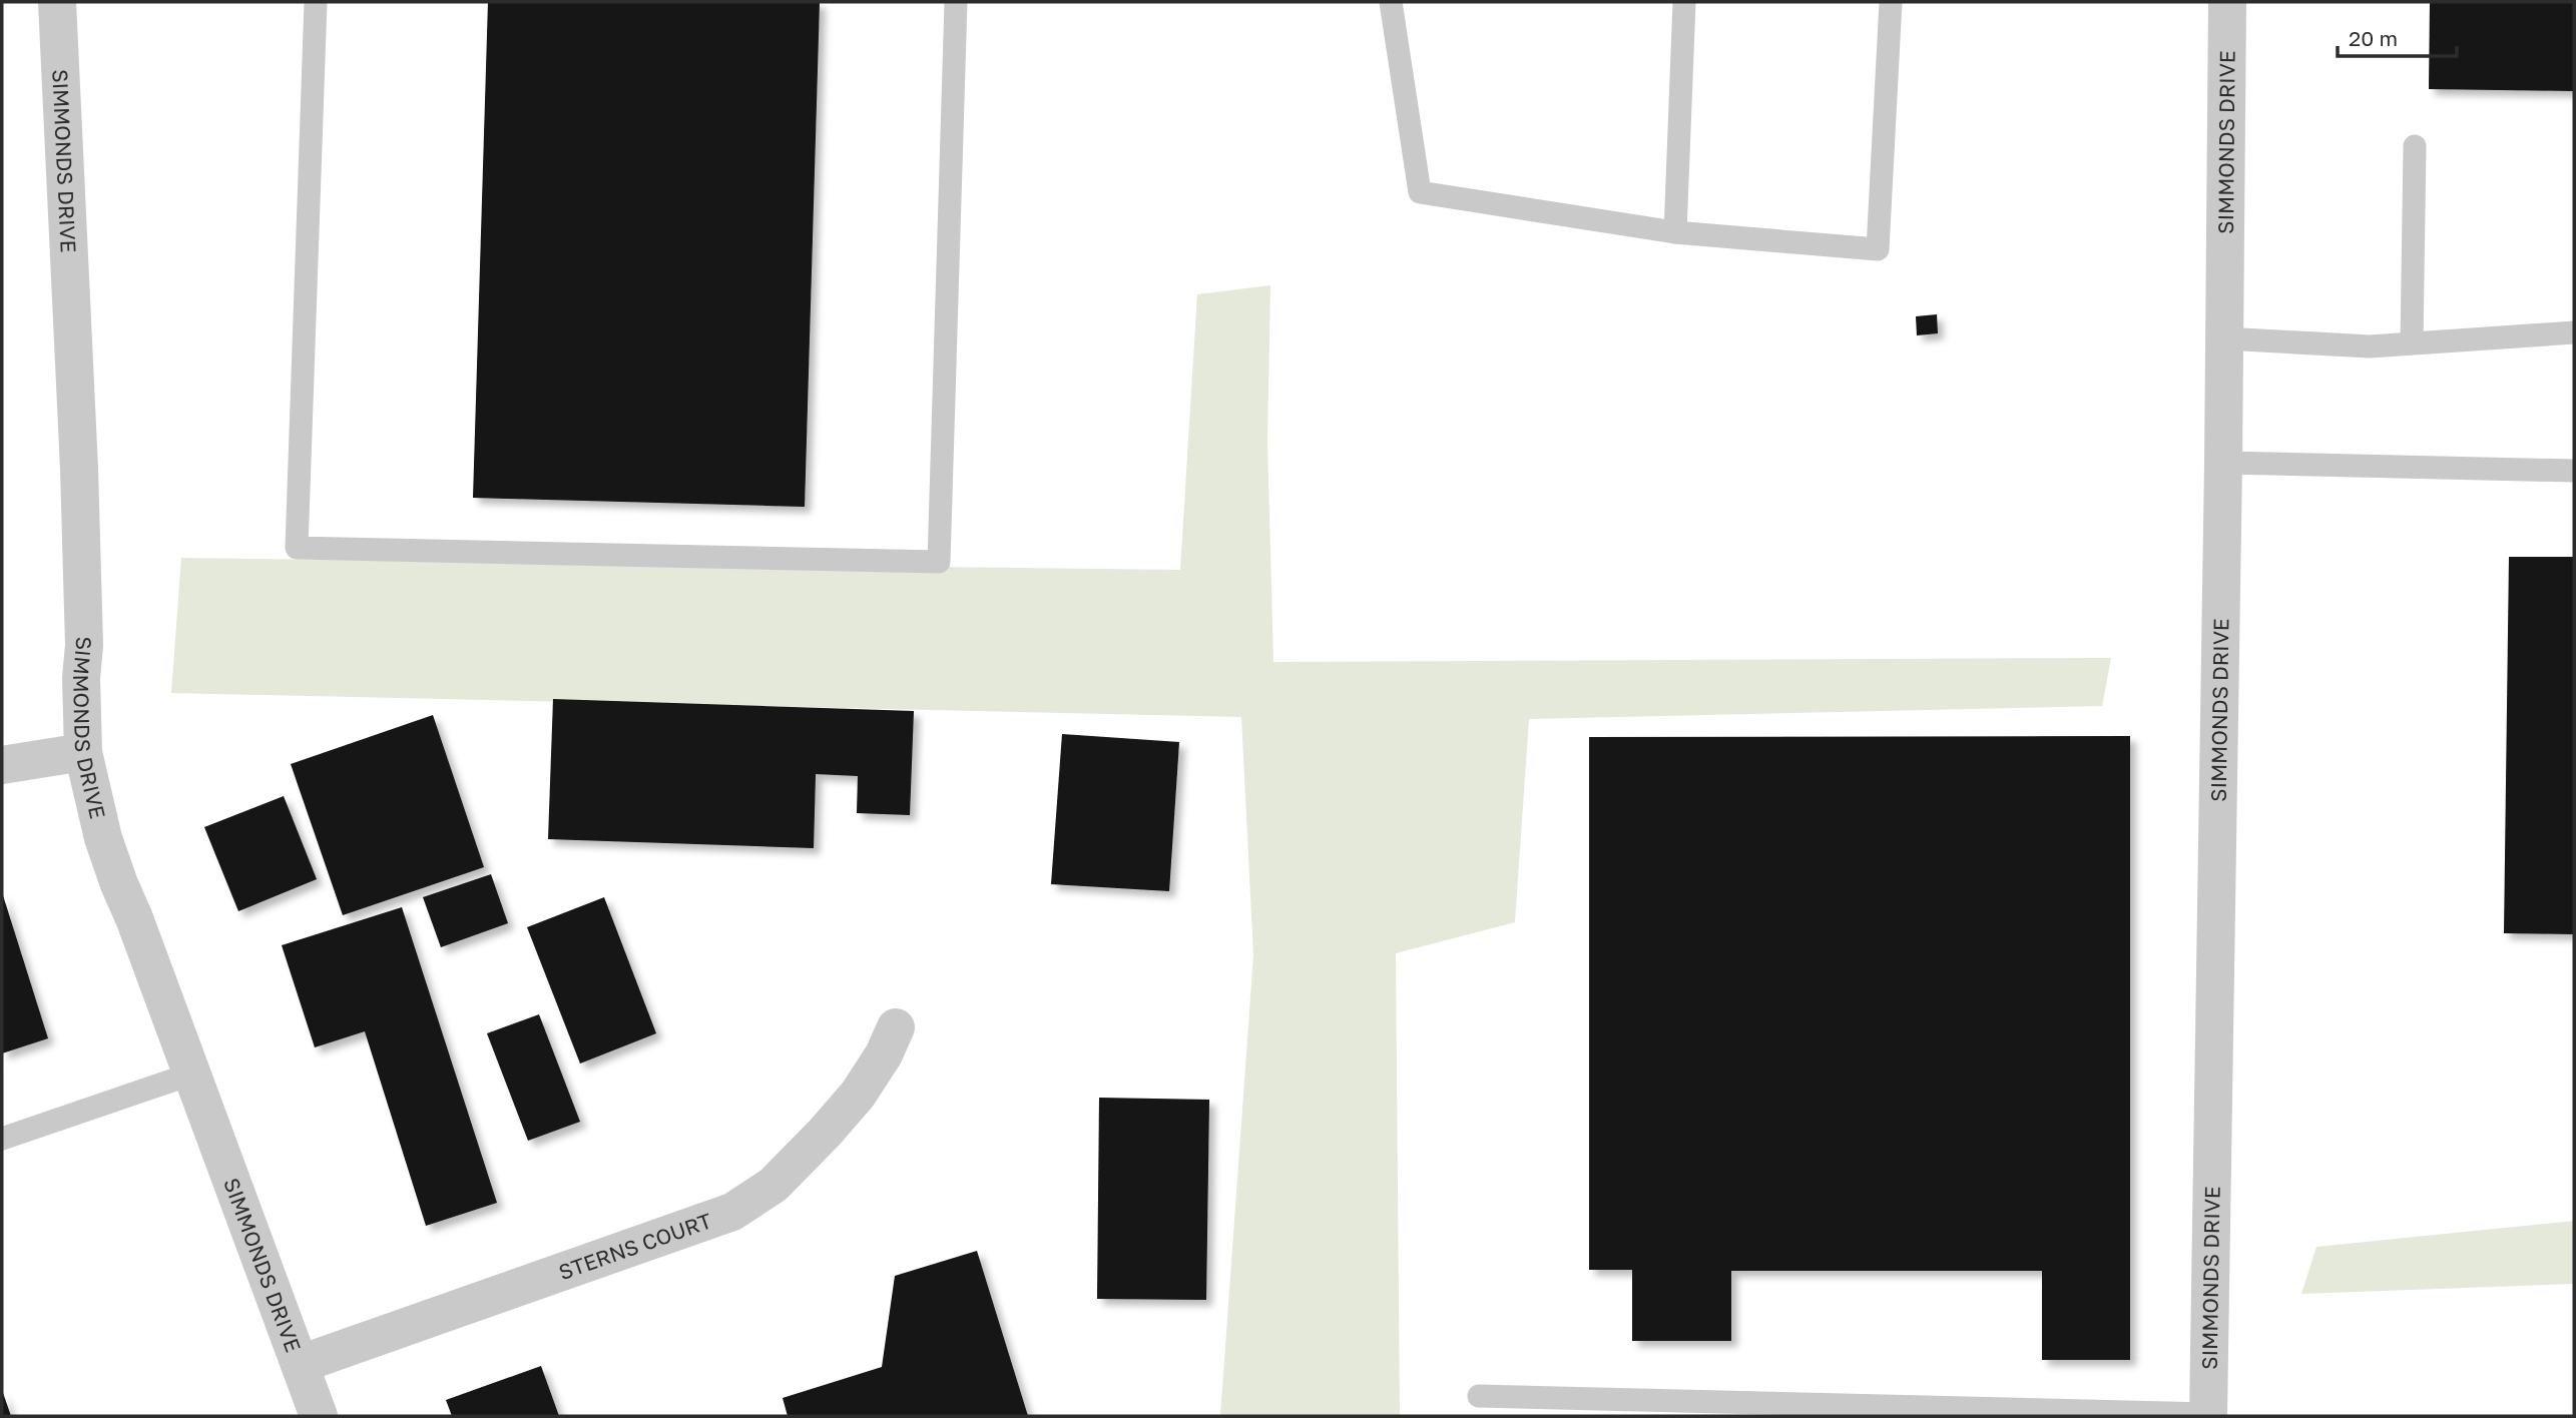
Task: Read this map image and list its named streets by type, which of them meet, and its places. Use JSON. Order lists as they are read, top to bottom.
{
  "streets": {
    "street": ["SIMMONDS DRIVE", "STERNS COURT"]
  },
  "crossings": [
    ["SIMMONDS DRIVE", "STERNS COURT"]
  ],
  "scale_bar": "20 m"
}
